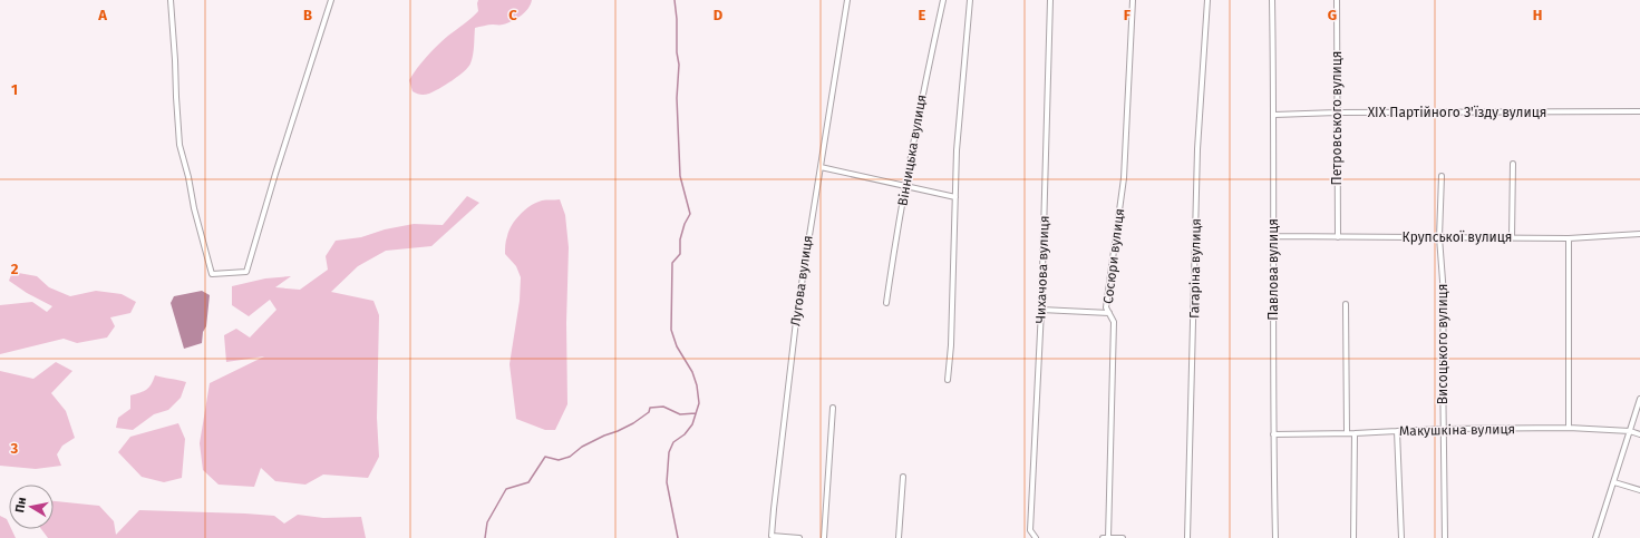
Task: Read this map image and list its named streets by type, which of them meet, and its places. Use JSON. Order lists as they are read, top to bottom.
{
  "streets": {
    "street": [
      "XIX Партійного З'їзду вулиця",
      "Петровського вулиця",
      "Вінницька вулиця",
      "Крупської вулиця",
      "Сосюри вулиця",
      "Гагаріна вулиця",
      "Чихачова вулиця",
      "Павлова вулиця",
      "Лугова вулиця",
      "Висоцького вулиця",
      "Макушкіна вулиця"
    ]
  },
  "crossings": [
    ["XIX Партійного З'їзду вулиця", "Петровського вулиця"],
    ["XIX Партійного З'їзду вулиця", "Павлова вулиця"],
    ["Петровського вулиця", "Крупської вулиця"],
    ["Крупської вулиця", "Павлова вулиця"],
    ["Крупської вулиця", "Висоцького вулиця"],
    ["Павлова вулиця", "Макушкіна вулиця"],
    ["Висоцького вулиця", "Макушкіна вулиця"]
  ],
  "north": "left",
  "grid": {
    "columns": [
      "A",
      "B",
      "C",
      "D",
      "E",
      "F",
      "G",
      "H"
    ],
    "rows": ["1", "2", "3"]
  }
}
